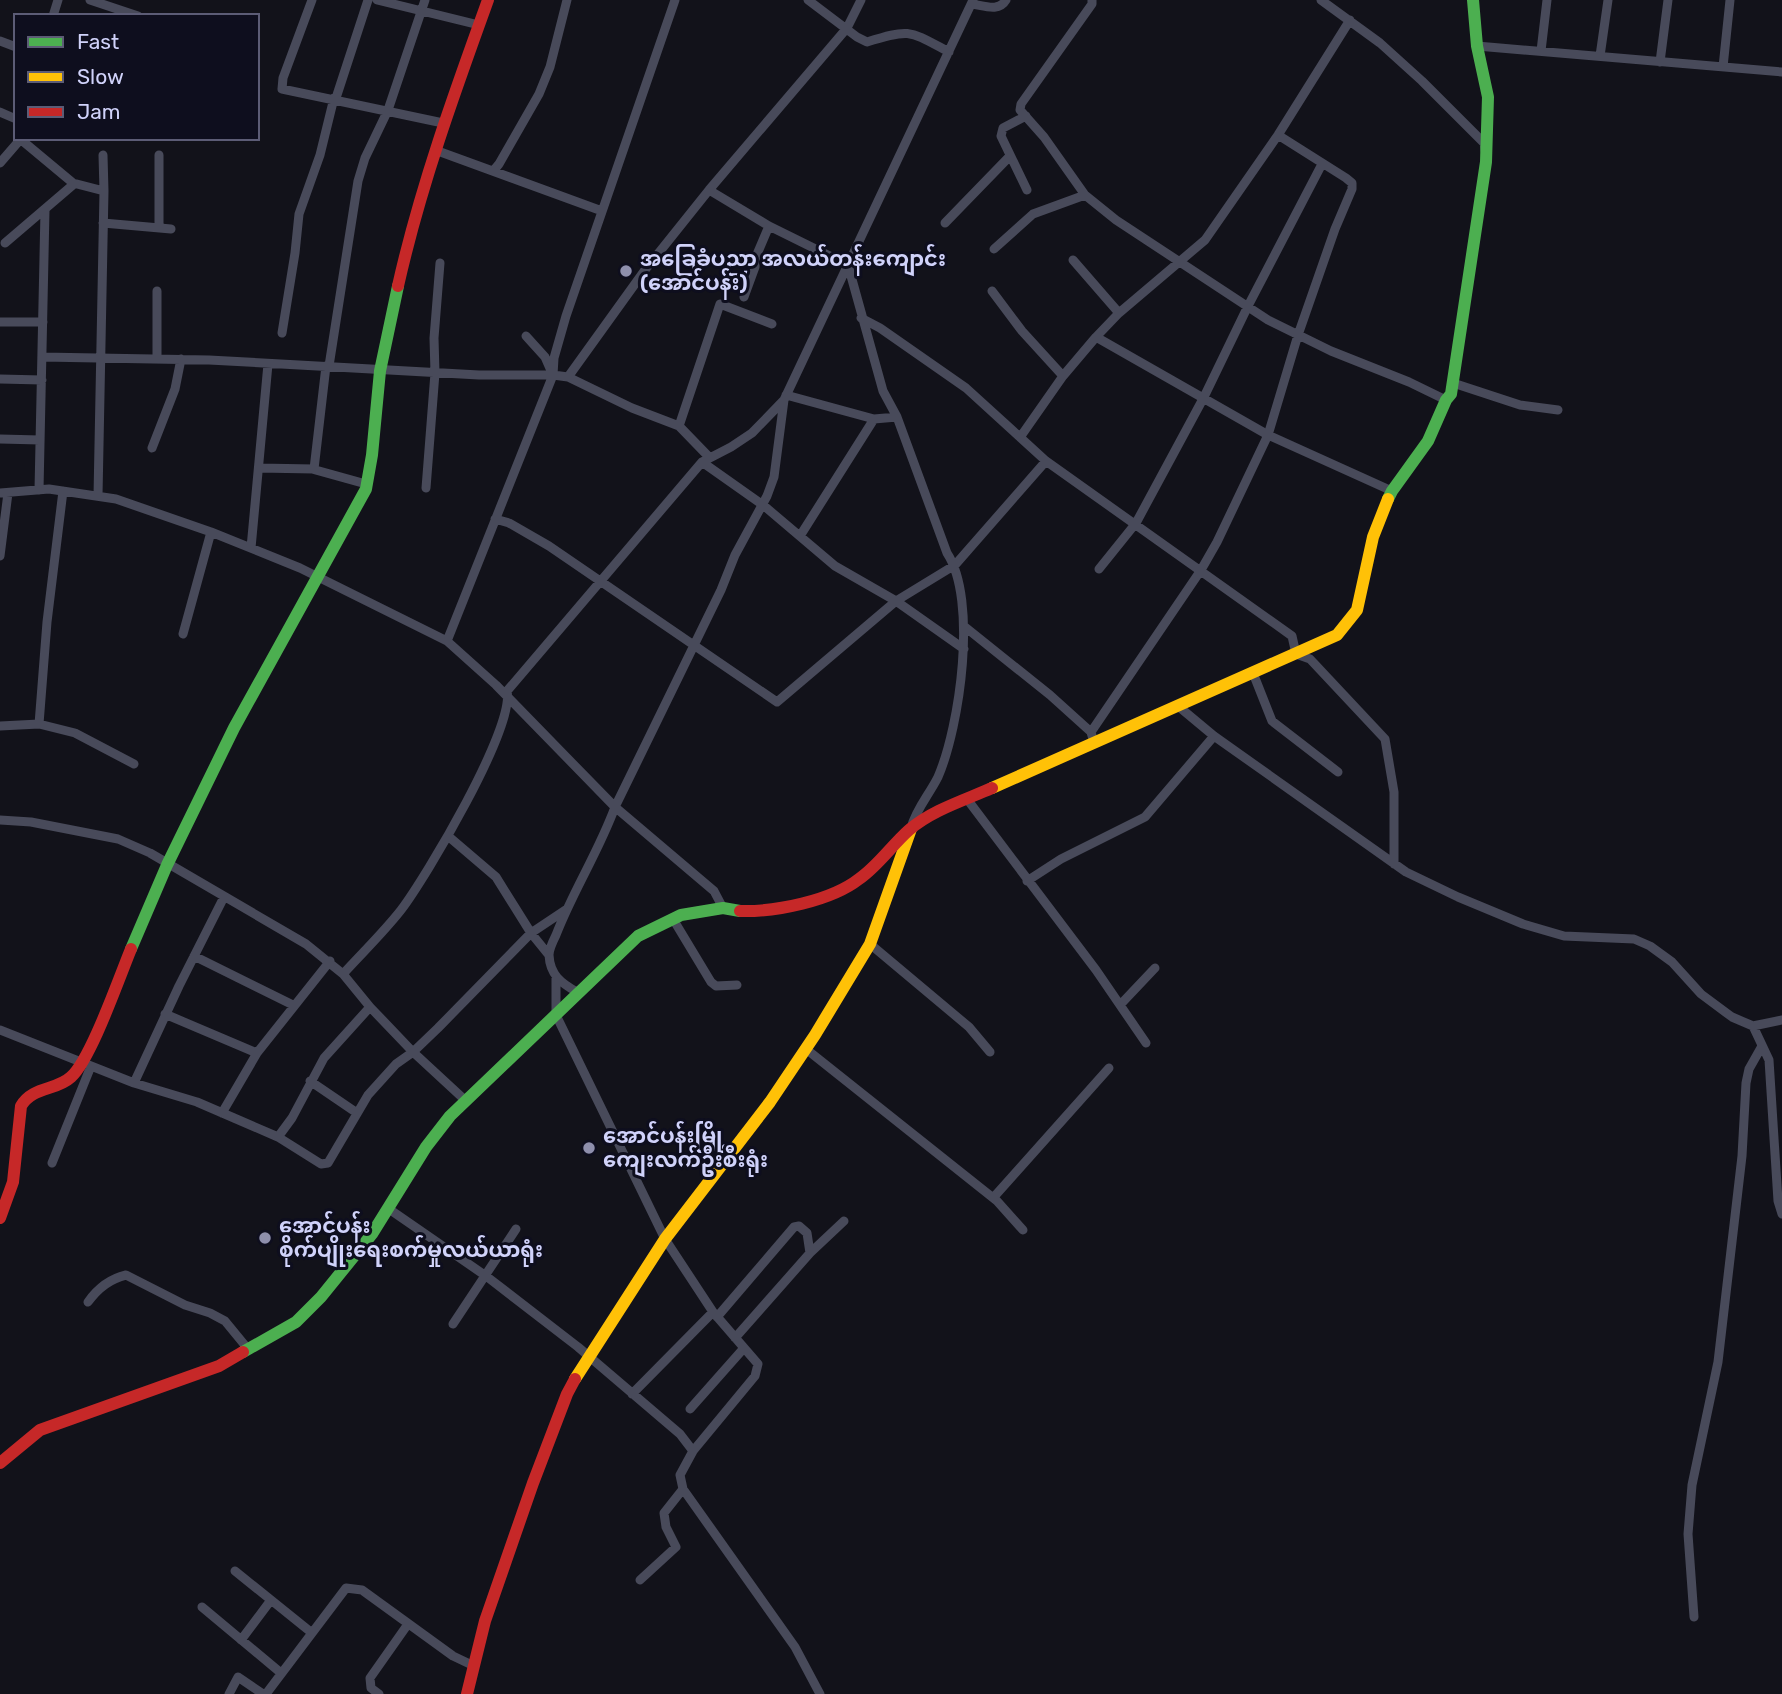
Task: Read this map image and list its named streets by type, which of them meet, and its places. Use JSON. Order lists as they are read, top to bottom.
{
  "places": ["အခြေခံပညာ အလယ်တန်းကျောင်း (အောင်ပန်း)", "အောင်ပန်းမြို့ ကျေးလက်ဦးစီးရုံး", "အောင်ပန်း စိုက်ပျိုးရေးစက်မှုလယ်ယာရုံး"],
  "legend": ["Fast", "Slow", "Jam"]
}
